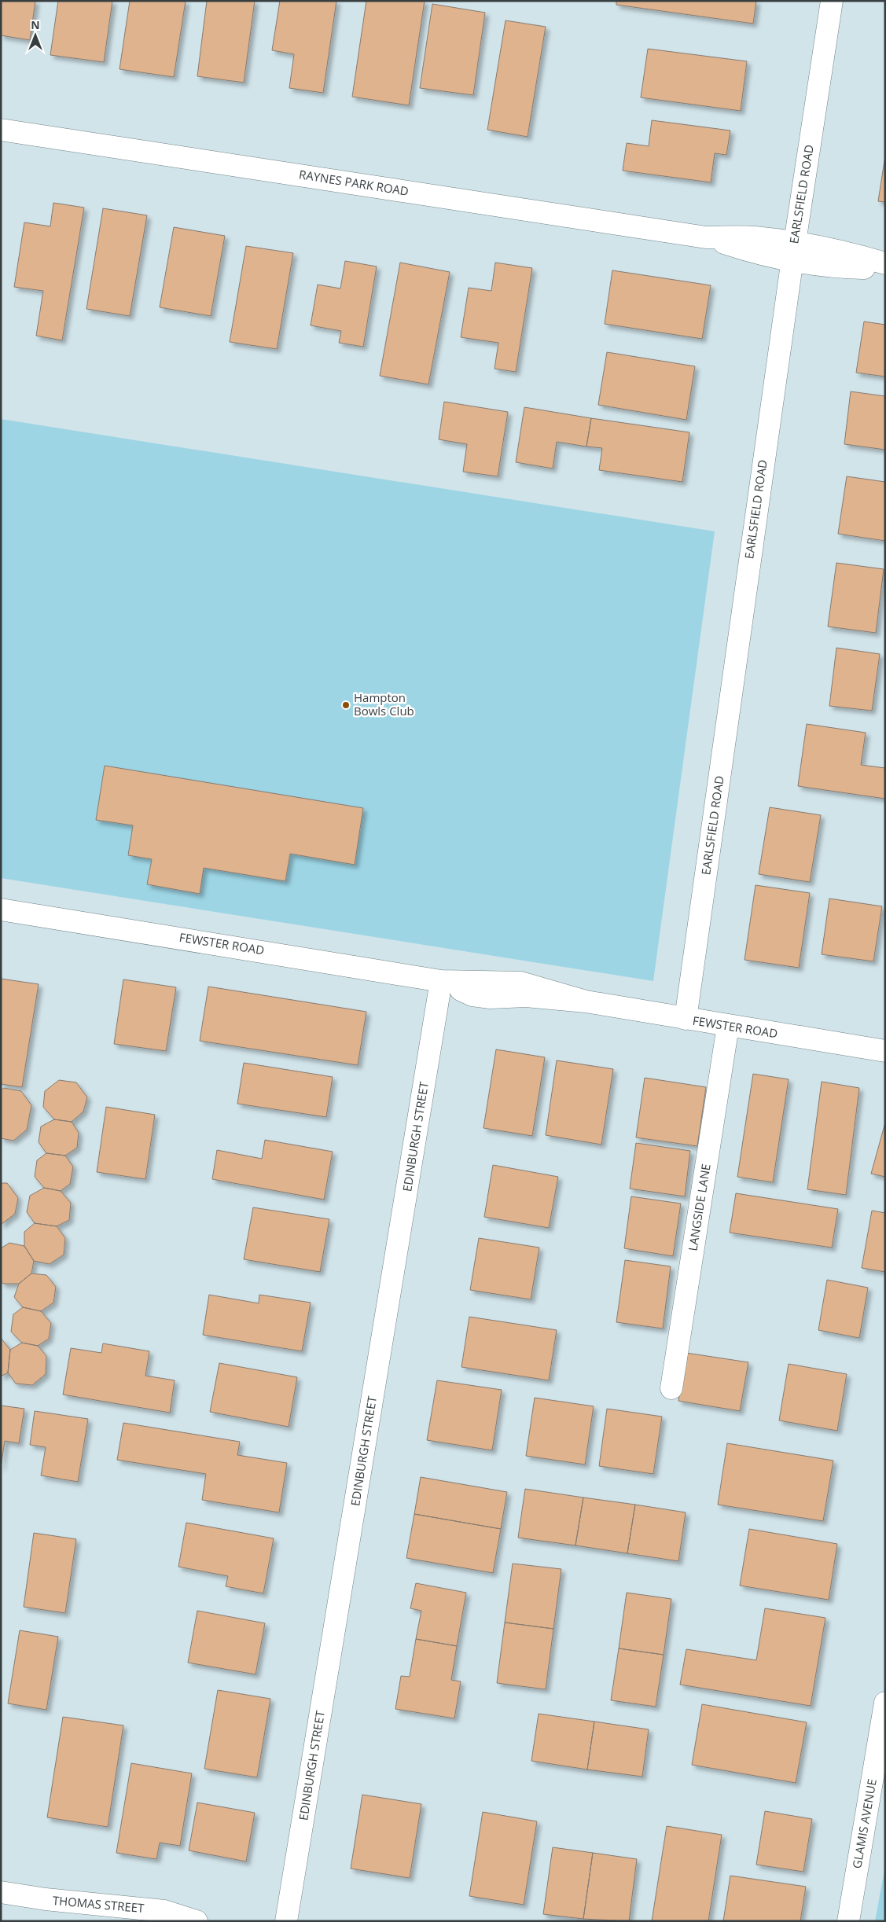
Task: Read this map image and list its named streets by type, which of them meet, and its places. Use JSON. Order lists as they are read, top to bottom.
{
  "streets": {
    "street": [
      "RAYNES PARK ROAD",
      "EARLSFIELD ROAD",
      "FEWSTER ROAD",
      "EDINBURGH STREET",
      "LANGSIDE LANE",
      "GLAMIS AVENUE",
      "THOMAS STREET"
    ]
  },
  "crossings": [
    ["RAYNES PARK ROAD", "EARLSFIELD ROAD"],
    ["EARLSFIELD ROAD", "FEWSTER ROAD"],
    ["FEWSTER ROAD", "EDINBURGH STREET"],
    ["FEWSTER ROAD", "LANGSIDE LANE"]
  ],
  "places": ["Hampton Bowls Club"],
  "north": "top"
}
